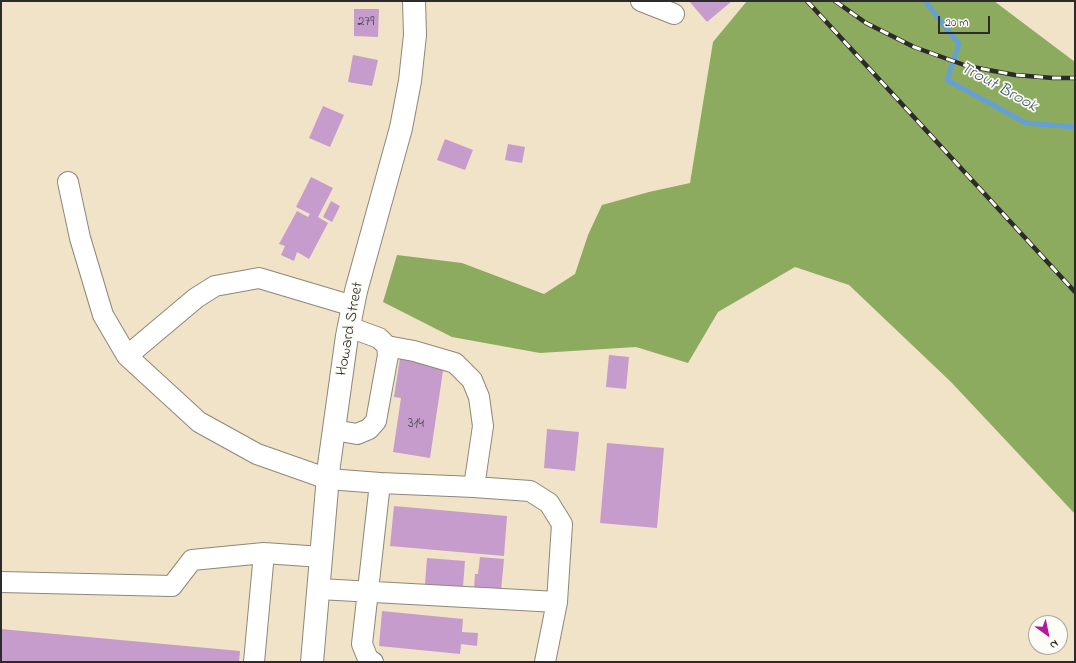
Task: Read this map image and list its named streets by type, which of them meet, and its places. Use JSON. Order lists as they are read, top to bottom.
{
  "streets": {
    "main road": ["Howard Street"]
  },
  "water": ["Trout Brook"],
  "house_numbers": ["279", "314"],
  "scale_bar": "20 m",
  "north": "bottom right"
}
